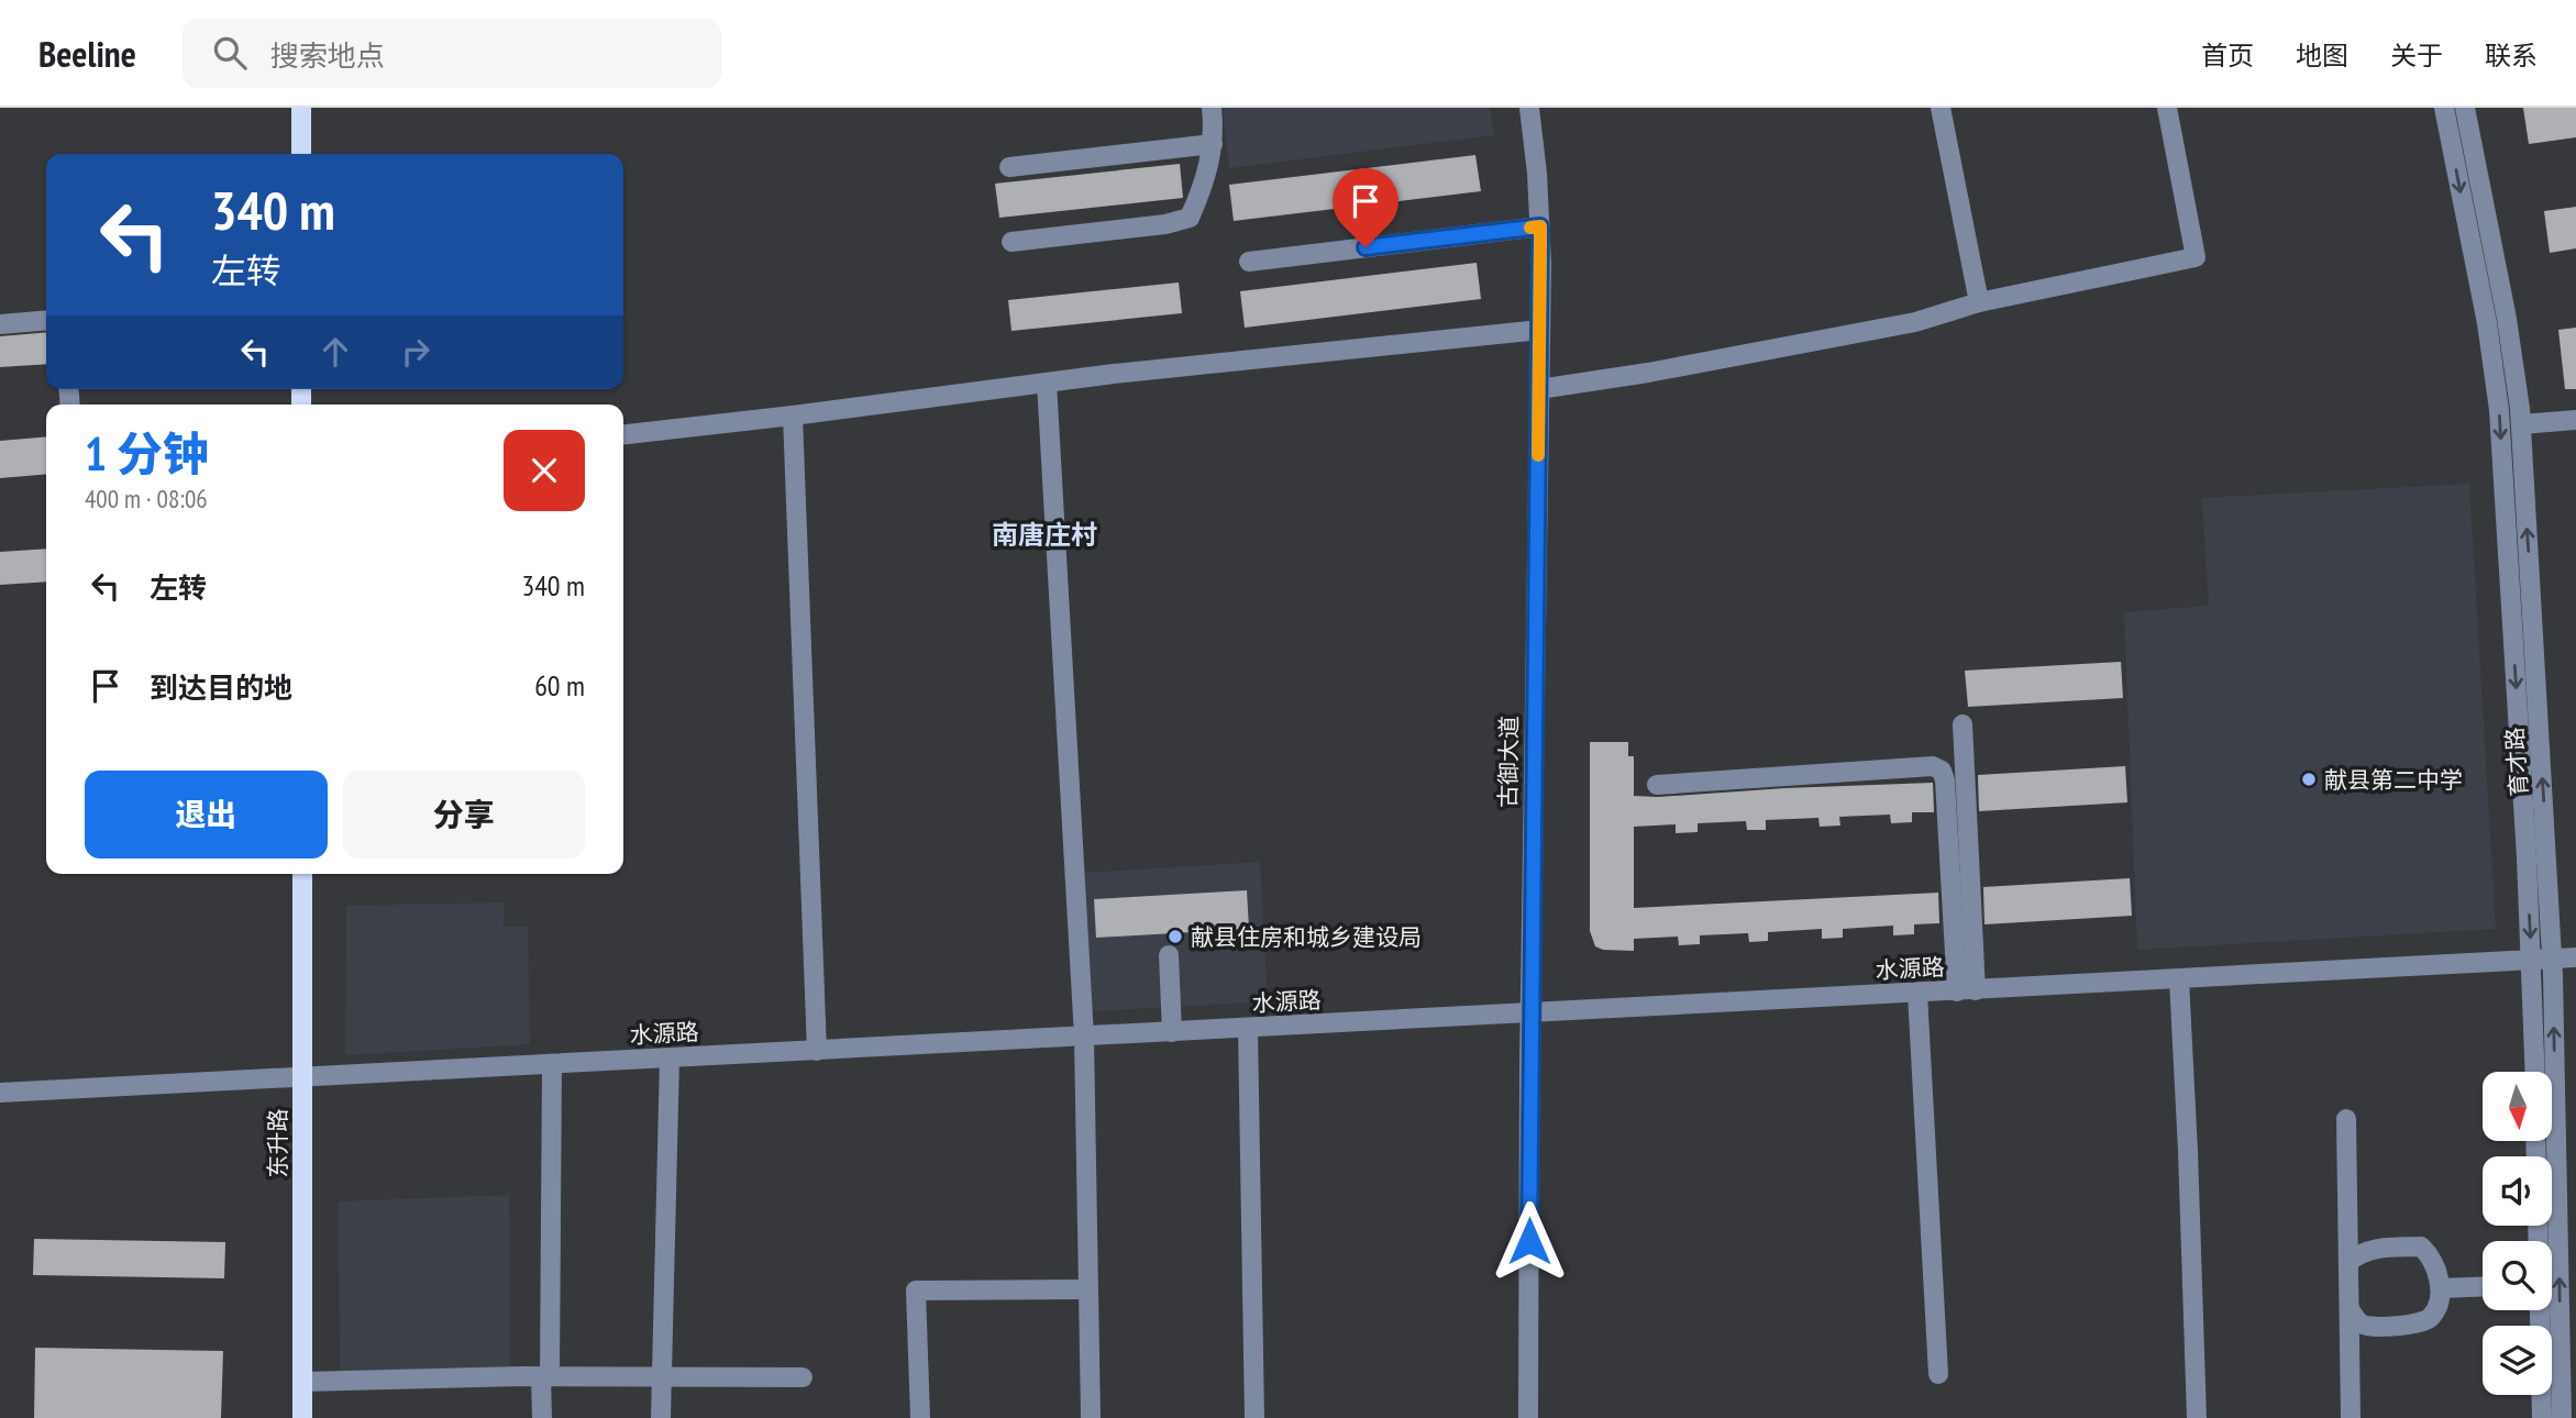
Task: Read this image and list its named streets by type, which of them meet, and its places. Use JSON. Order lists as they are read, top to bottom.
{
  "streets": {
    "main road": ["东升路"],
    "street": ["古御大道", "育才路", "水源路"]
  },
  "crossings": [
    ["古御大道", "水源路"],
    ["育才路", "水源路"],
    ["水源路", "东升路"]
  ],
  "districts": ["南唐庄村"],
  "places": ["献县第二中学", "献县住房和城乡建设局"],
  "north": "bottom",
  "page": {
    "header": "Beeline",
    "search": "搜索地点",
    "nav": [
      "首页",
      "地图",
      "关于",
      "联系"
    ],
    "turn": ["340 m", "左转"],
    "heading": ["1 分钟", "400 m · 08:06"],
    "list": [
      {
        "name": "左转",
        "value": "340 m"
      },
      {
        "name": "到达目的地",
        "value": "60 m"
      }
    ],
    "buttons": ["退出", "分享"]
  }
}
